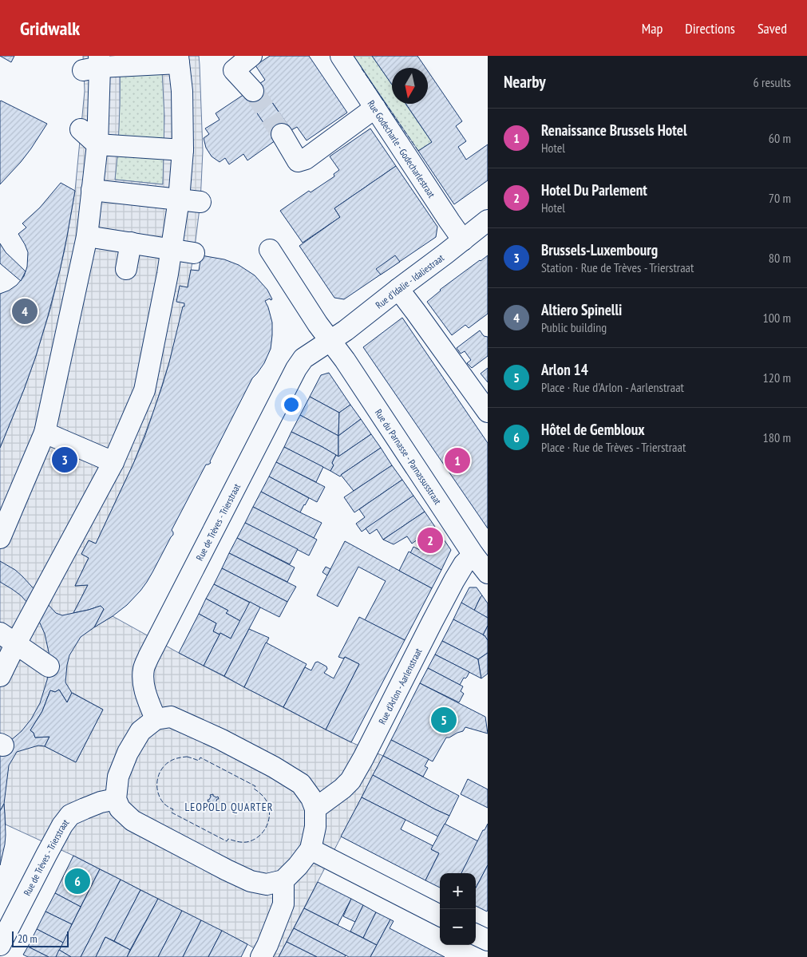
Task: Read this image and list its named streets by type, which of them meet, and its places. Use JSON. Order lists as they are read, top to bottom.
{
  "streets": {
    "street": [
      "Rue Godecharle - Godecharlestraat",
      "Rue d'Idalie - Idaliestraat",
      "Rue du Parnasse - Parnassusstraat",
      "Rue de Trèves - Trierstraat",
      "Rue d'Arlon - Aarlenstraat"
    ]
  },
  "crossings": [
    ["Rue Godecharle - Godecharlestraat", "Rue d'Idalie - Idaliestraat"],
    ["Rue d'Idalie - Idaliestraat", "Rue du Parnasse - Parnassusstraat"],
    ["Rue d'Idalie - Idaliestraat", "Rue de Trèves - Trierstraat"],
    ["Rue du Parnasse - Parnassusstraat", "Rue de Trèves - Trierstraat"],
    ["Rue du Parnasse - Parnassusstraat", "Rue d'Arlon - Aarlenstraat"]
  ],
  "districts": ["LEOPOLD QUARTER"],
  "scale_bar": "20 m",
  "north": "bottom",
  "page": {
    "header": "Gridwalk",
    "nav": ["Map", "Directions", "Saved"],
    "heading": ["Nearby", "6 results"],
    "list": [
      {
        "mark": "1",
        "name": "Renaissance Brussels Hotel",
        "note": "Hotel",
        "value": "60 m"
      },
      {
        "mark": "2",
        "name": "Hotel Du Parlement",
        "note": "Hotel",
        "value": "70 m"
      },
      {
        "mark": "3",
        "name": "Brussels-Luxembourg",
        "note": "Station · Rue de Trèves - Trierstraat",
        "value": "80 m"
      },
      {
        "mark": "4",
        "name": "Altiero Spinelli",
        "note": "Public building",
        "value": "100 m"
      },
      {
        "mark": "5",
        "name": "Arlon 14",
        "note": "Place · Rue d'Arlon - Aarlenstraat",
        "value": "120 m"
      },
      {
        "mark": "6",
        "name": "Hôtel de Gembloux",
        "note": "Place · Rue de Trèves - Trierstraat",
        "value": "180 m"
      }
    ],
    "pins": [
      "4",
      "3",
      "1",
      "2",
      "5",
      "6"
    ],
    "map_buttons": ["+", "−"],
    "scale": "20 m"
  }
}
